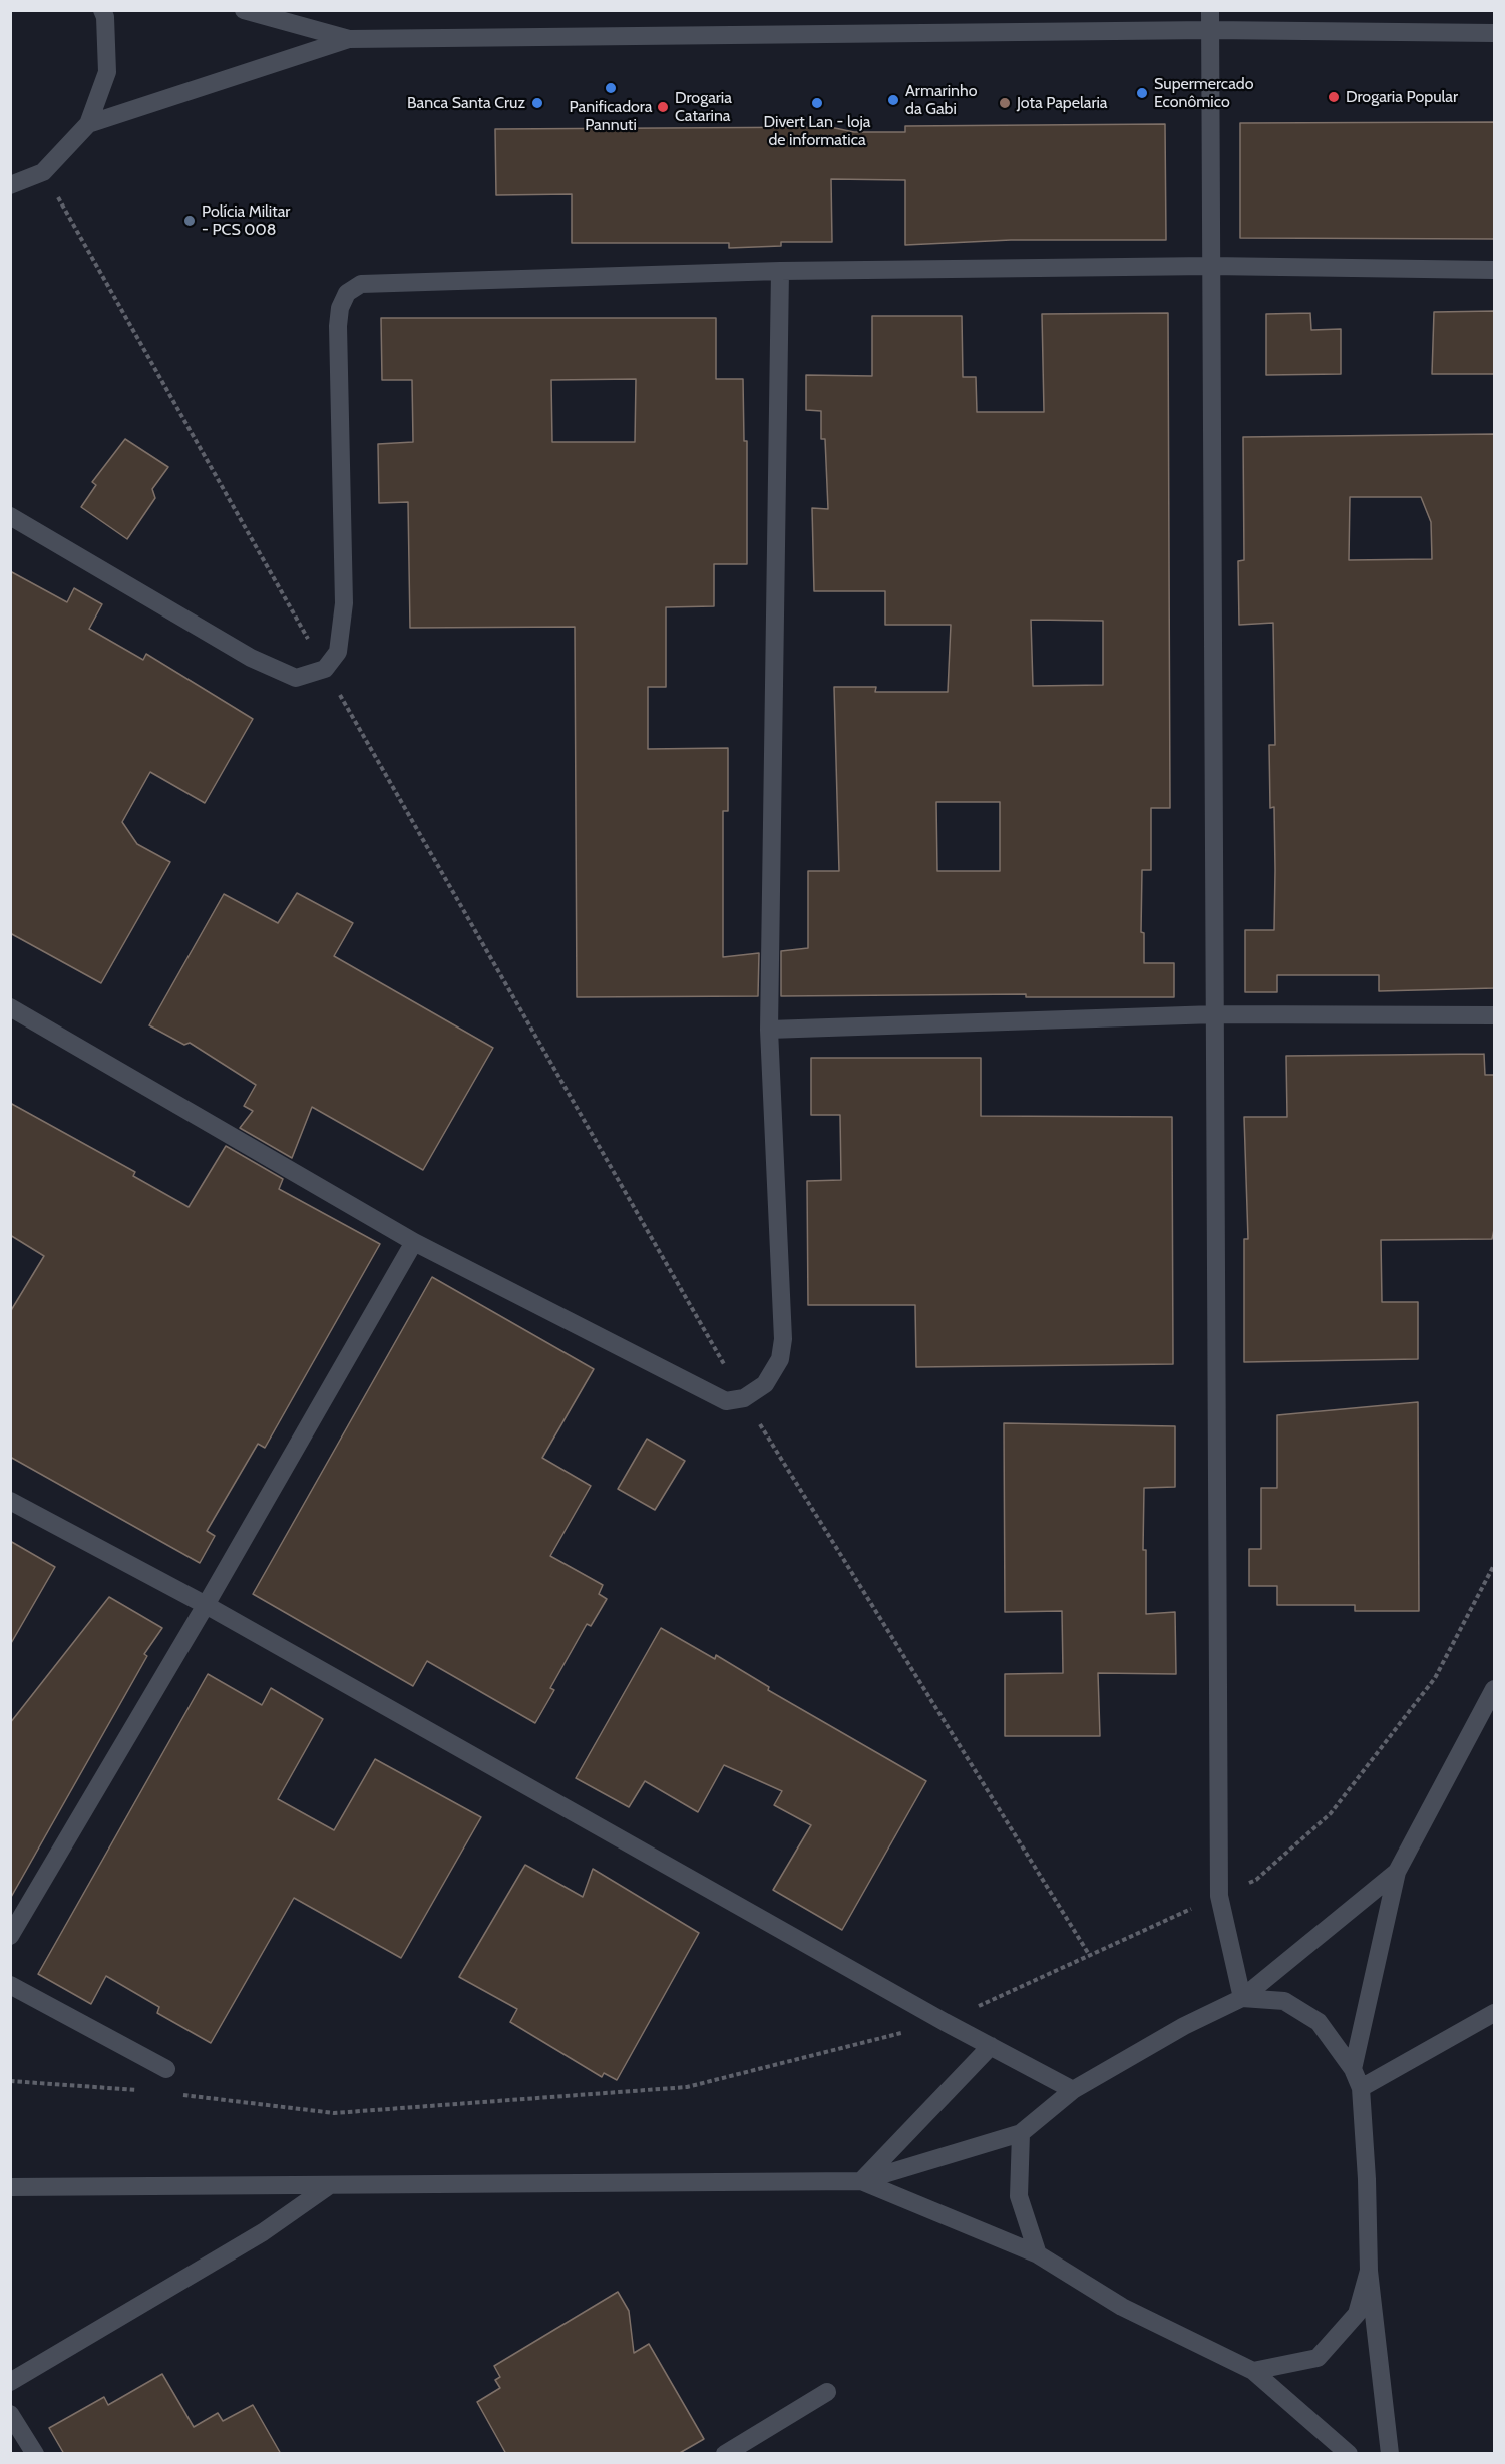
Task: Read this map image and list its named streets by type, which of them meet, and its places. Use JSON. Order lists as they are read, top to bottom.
{
  "places": [
    "Panificadora Pannuti",
    "Supermercado Econômico",
    "Drogaria Popular",
    "Armarinho da Gabi",
    "Banca Santa Cruz",
    "Divert Lan - loja de informatica",
    "Jota Papelaria",
    "Drogaria Catarina",
    "Polícia Militar - PCS 008"
  ]
}
